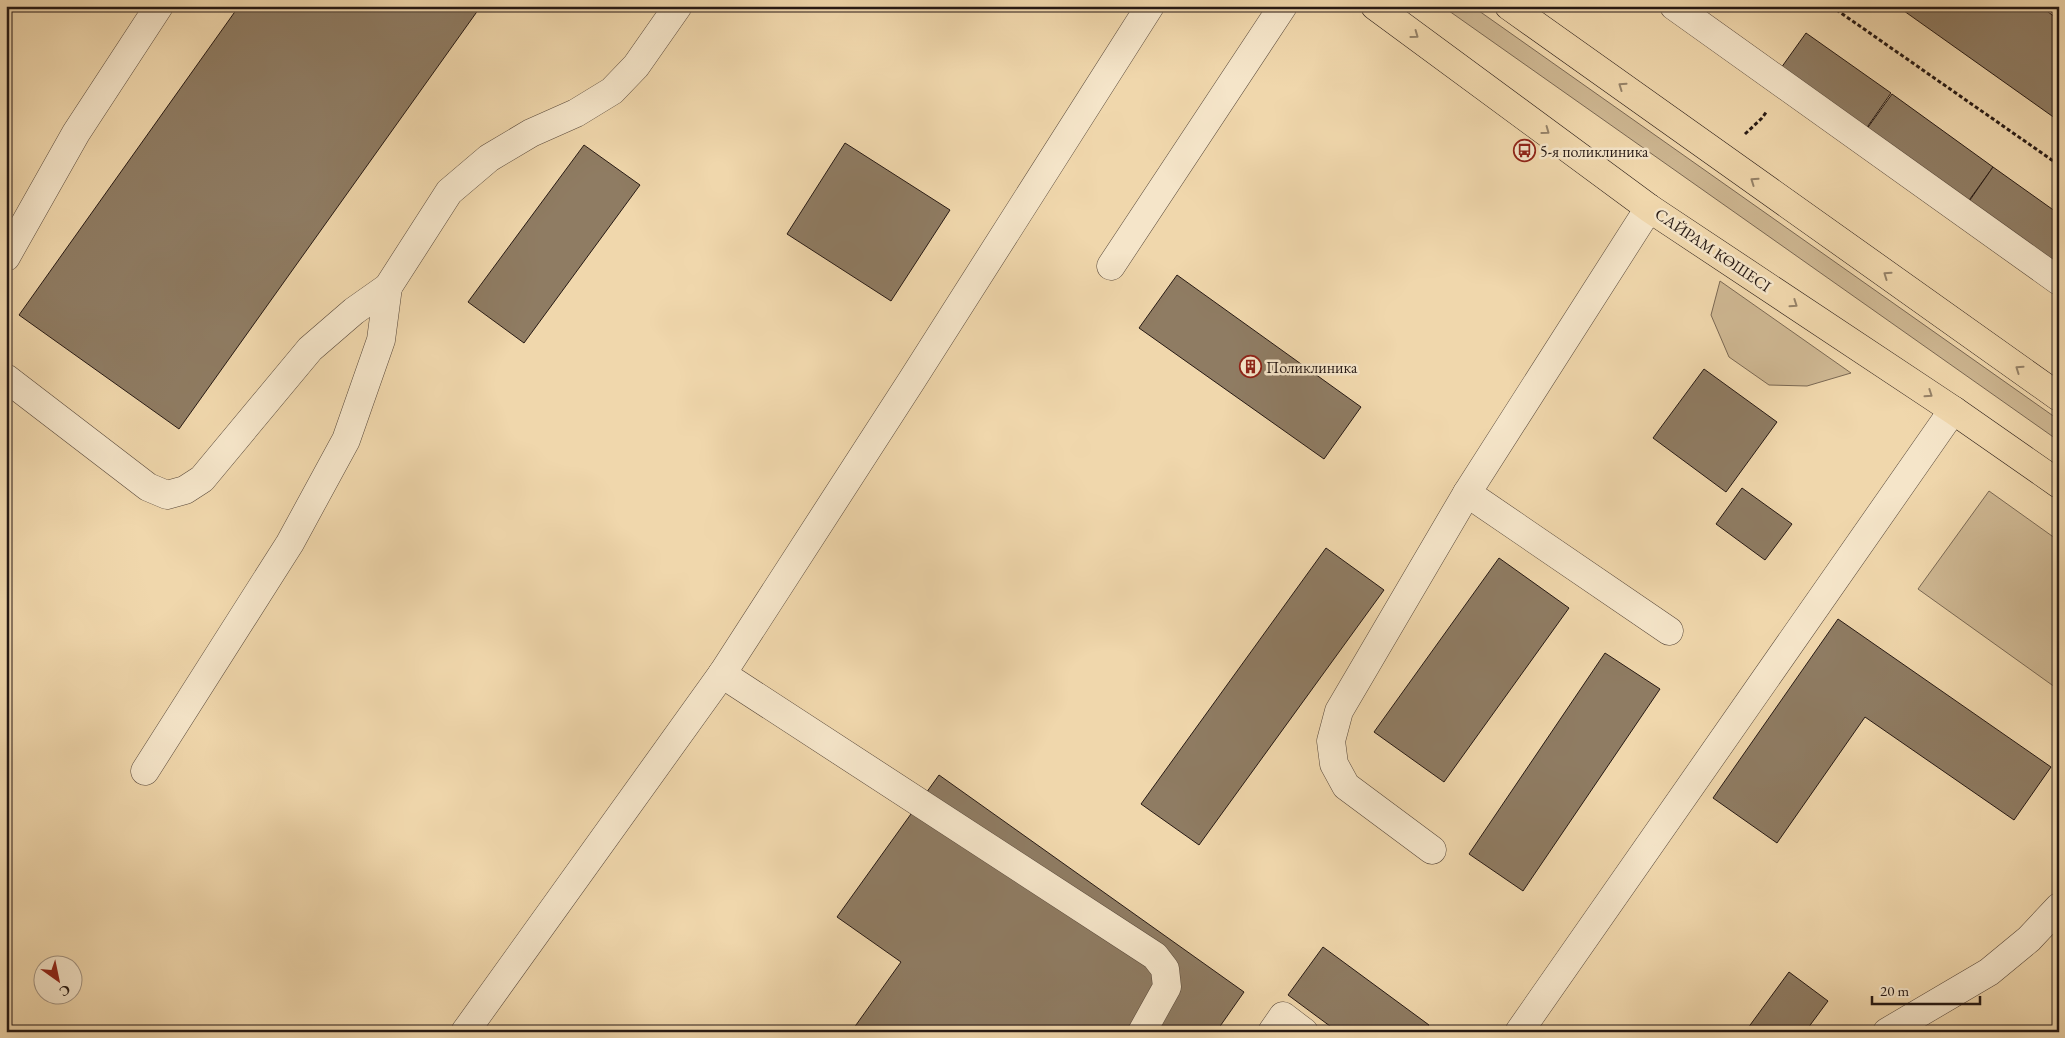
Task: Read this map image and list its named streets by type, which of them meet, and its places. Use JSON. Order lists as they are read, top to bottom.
{
  "streets": {
    "main road": ["САЙРАМ КӨШЕСІ"]
  },
  "places": {
    "bus stop": ["5-я поликлиника"],
    "building": ["Поликлиника"]
  },
  "scale_bar": "20 m",
  "north": "bottom right"
}
